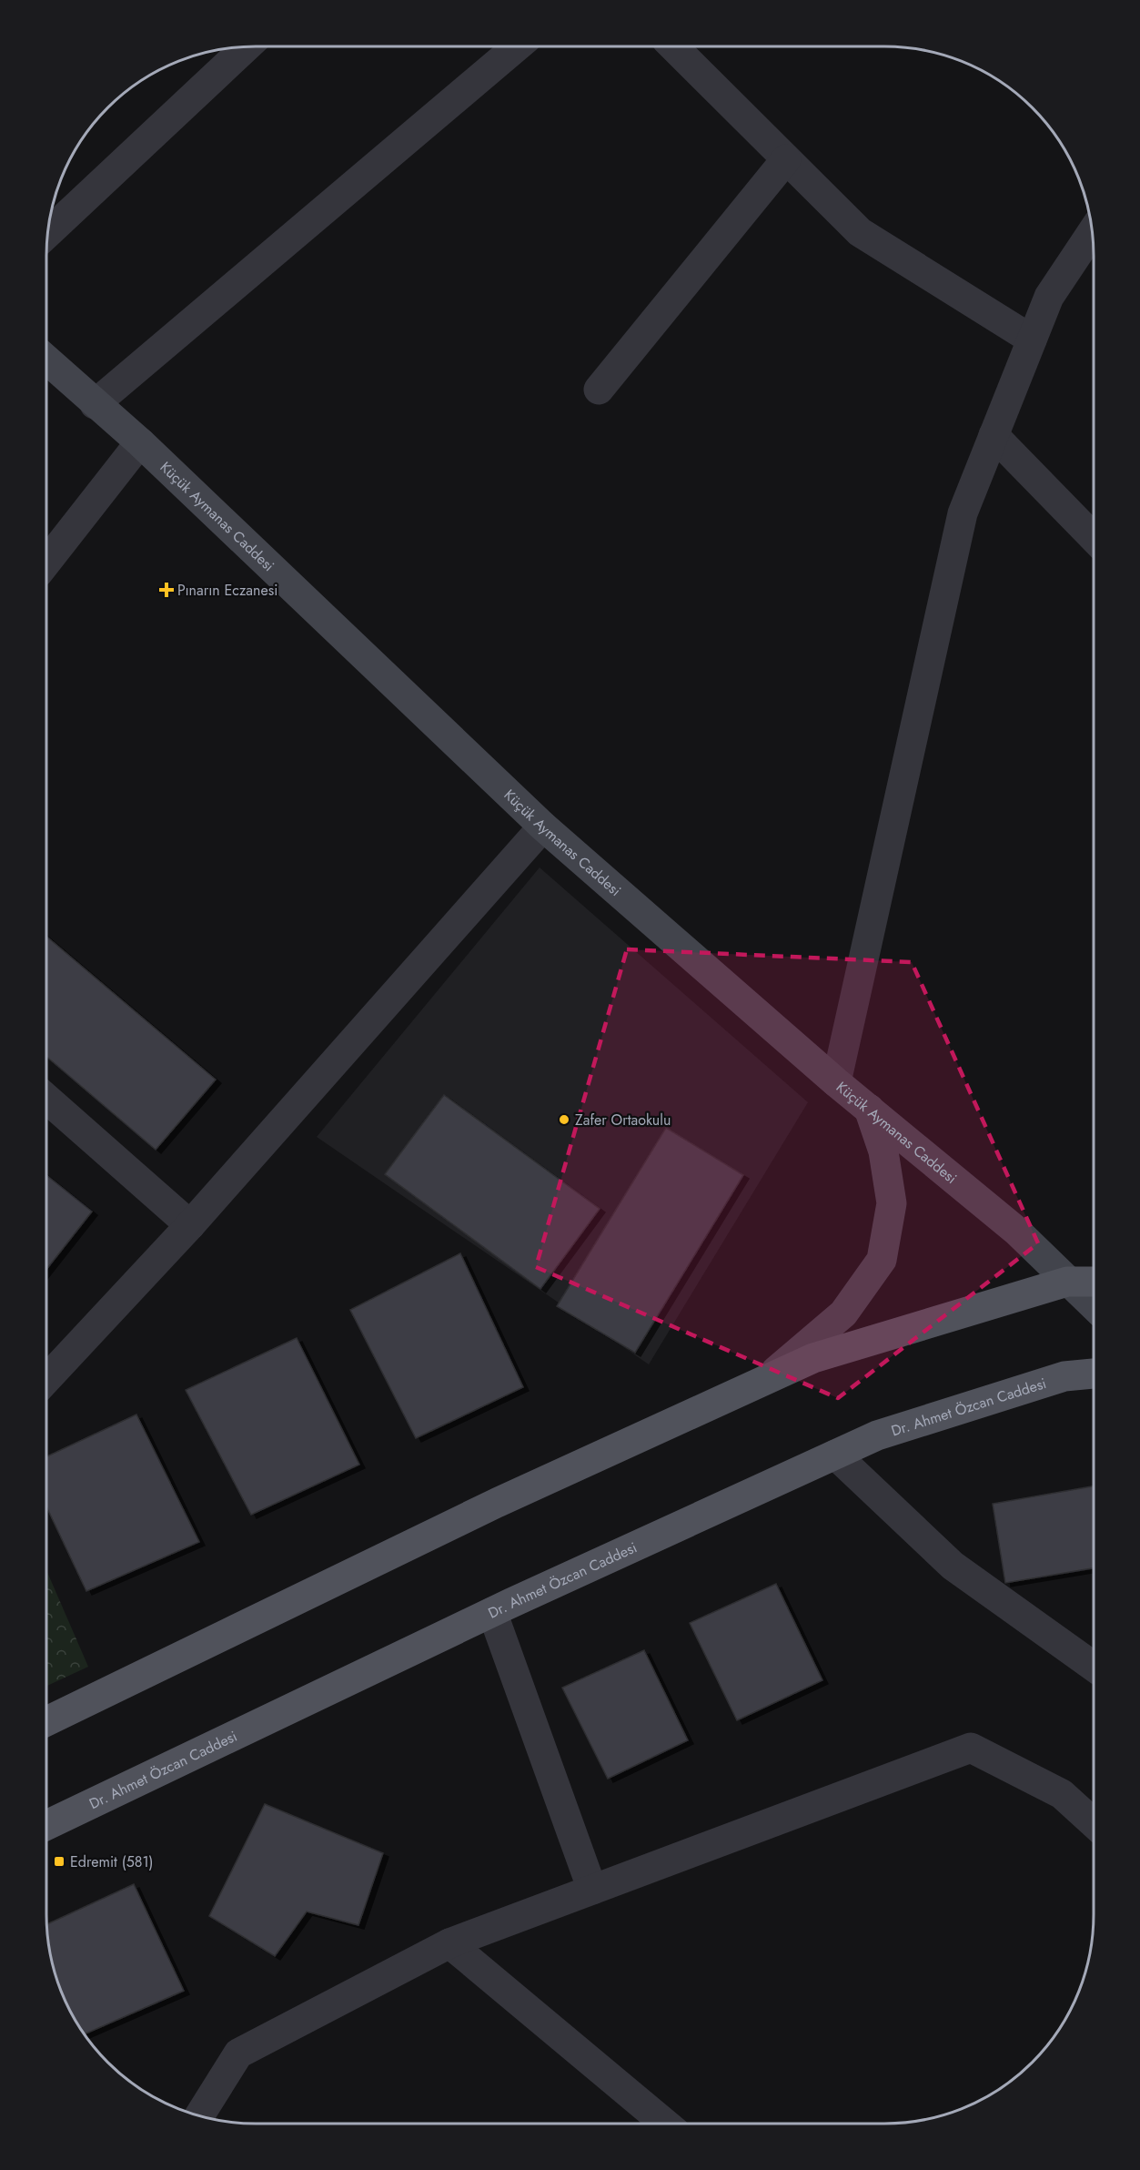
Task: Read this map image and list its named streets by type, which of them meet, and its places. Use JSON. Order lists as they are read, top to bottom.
{
  "streets": {
    "main road": ["Dr. Ahmet Özcan Caddesi"],
    "street": ["Küçük Aymanas Caddesi"]
  },
  "places": {
    "health": ["Pınarın Eczanesi"],
    "other": ["Zafer Ortaokulu"],
    "transit": ["Edremit (581)"]
  }
}
